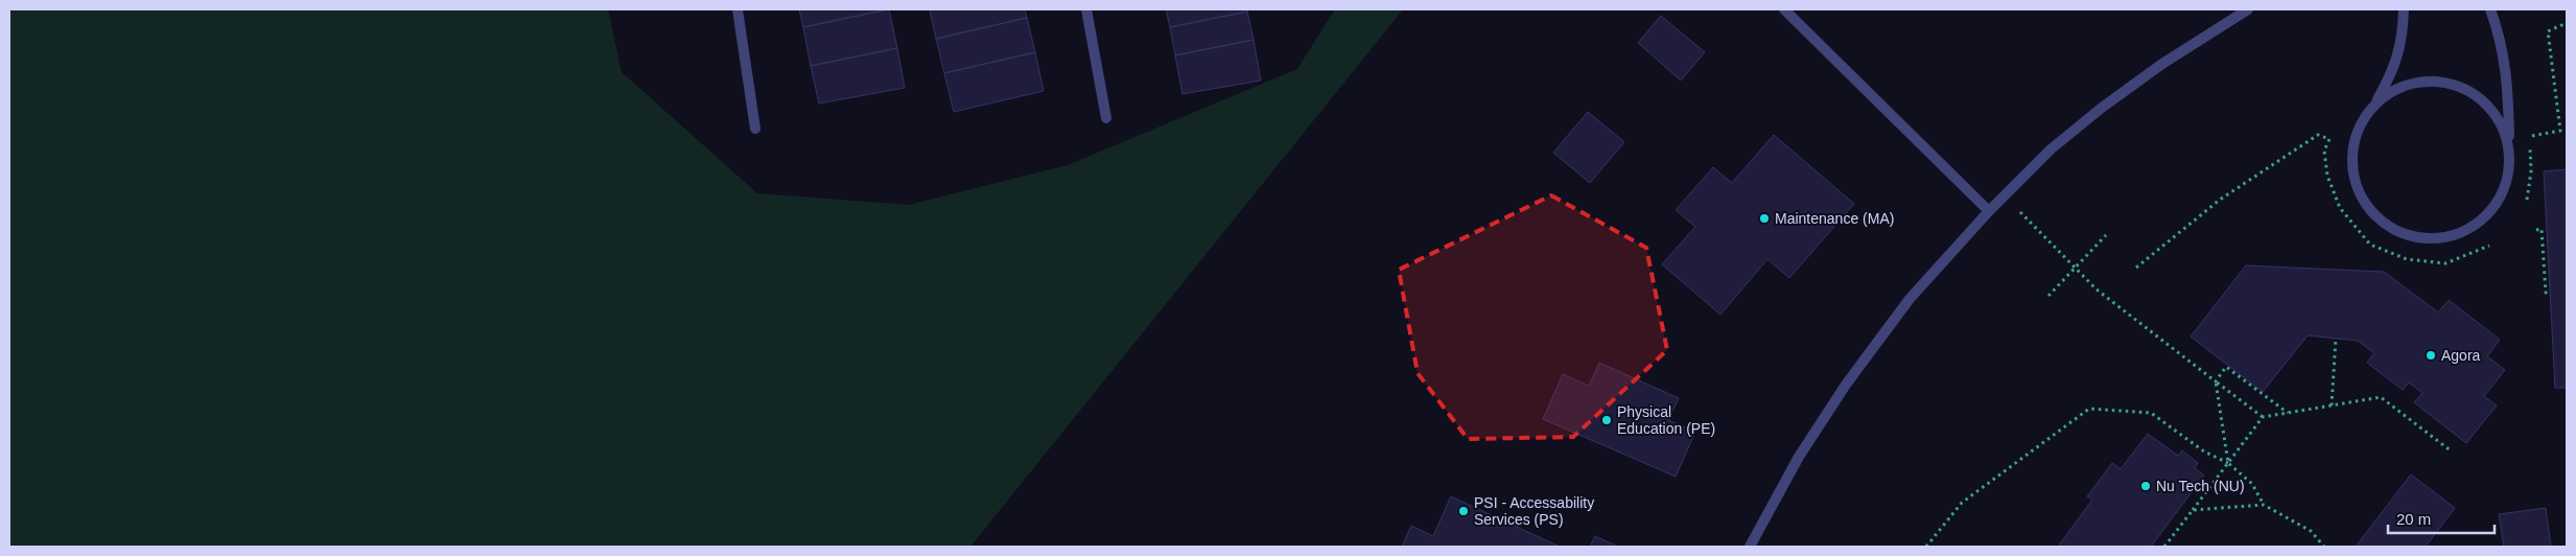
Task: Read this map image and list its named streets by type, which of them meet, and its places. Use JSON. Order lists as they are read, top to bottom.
{
  "places": [
    "Maintenance (MA)",
    "Agora",
    "Physical Education (PE)",
    "Nu Tech (NU)",
    "PSI - Accessability Services (PS)"
  ],
  "scale_bar": "20 m"
}
